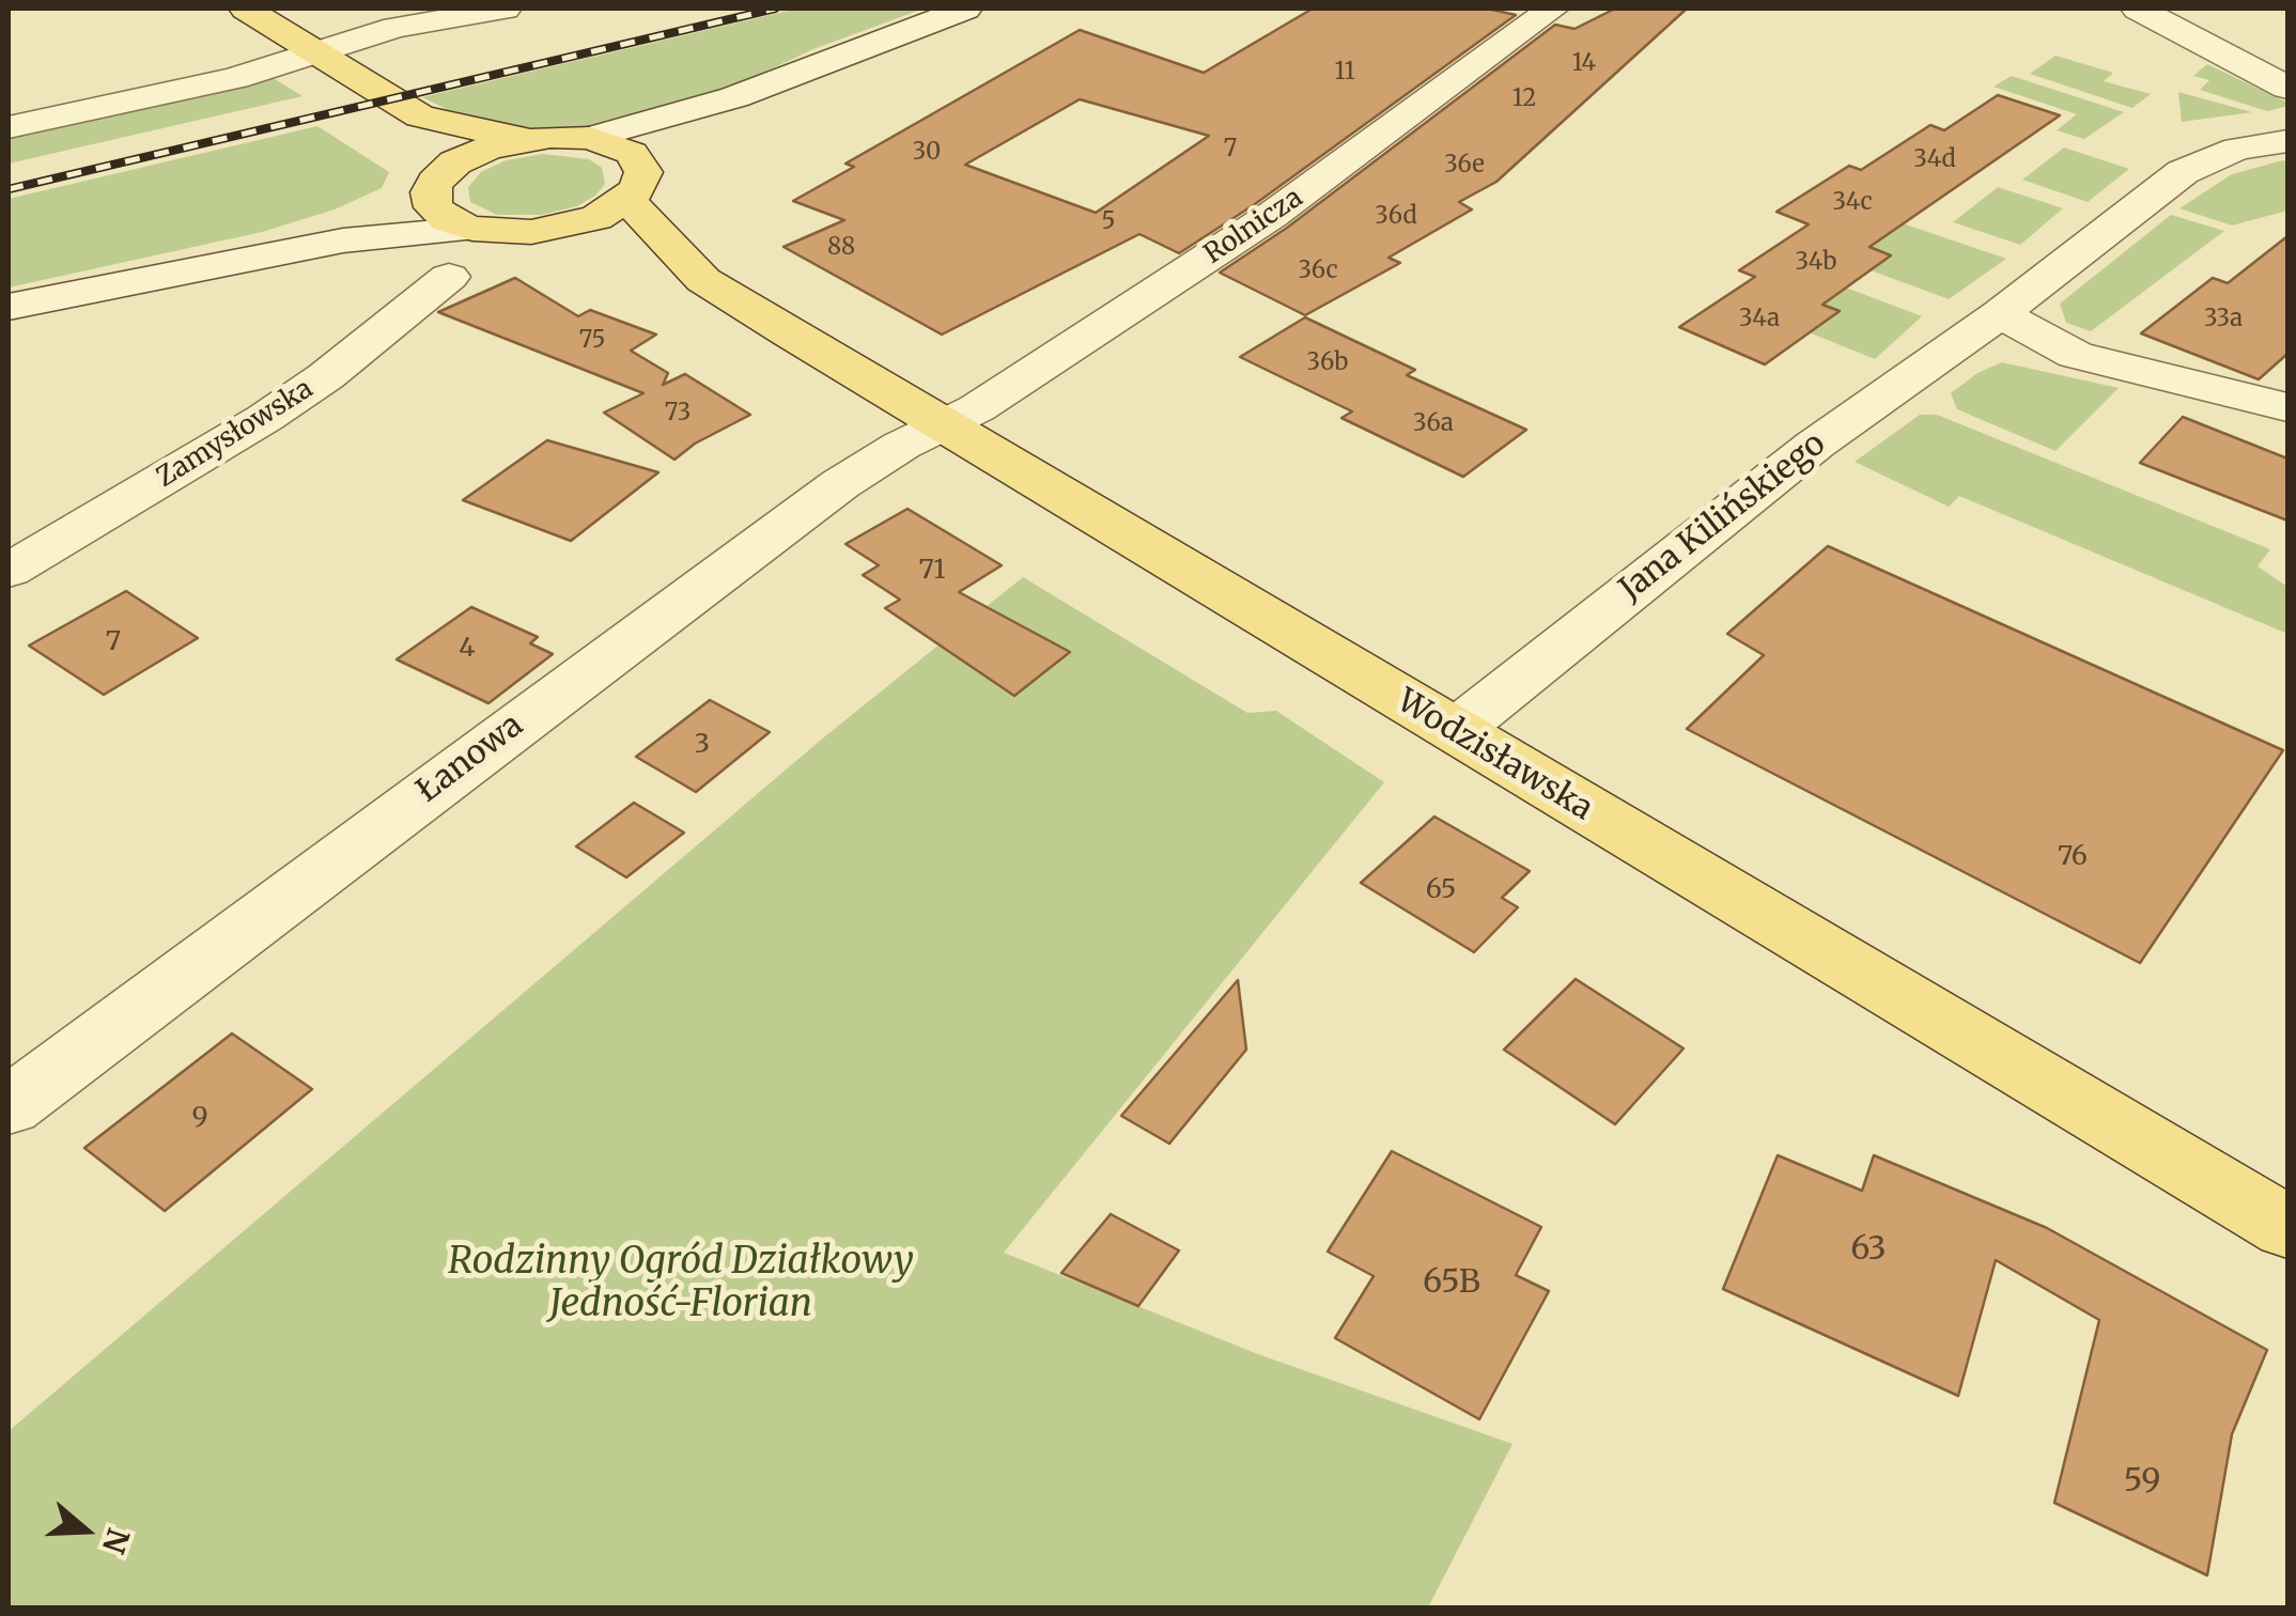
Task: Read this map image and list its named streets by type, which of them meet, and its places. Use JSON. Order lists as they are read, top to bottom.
{
  "streets": {
    "main road": ["Wodzisławska"],
    "street": [
      "Rolnicza",
      "Zamysłowska",
      "Jana Kilińskiego",
      "Łanowa"
    ]
  },
  "crossings": [
    ["Rolnicza", "Wodzisławska"],
    ["Rolnicza", "Łanowa"],
    ["Jana Kilińskiego", "Wodzisławska"],
    ["Wodzisławska", "Łanowa"]
  ],
  "parks": ["Rodzinny Ogród Działkowy Jedność-Florian"],
  "house_numbers": [
    "14",
    "11",
    "12",
    "7",
    "30",
    "34d",
    "36e",
    "34c",
    "36d",
    "5",
    "88",
    "34b",
    "36c",
    "34a",
    "33a",
    "75",
    "36b",
    "73",
    "36a",
    "71",
    "7",
    "4",
    "3",
    "76",
    "65",
    "9",
    "63",
    "65B",
    "59"
  ],
  "north": "right"
}
